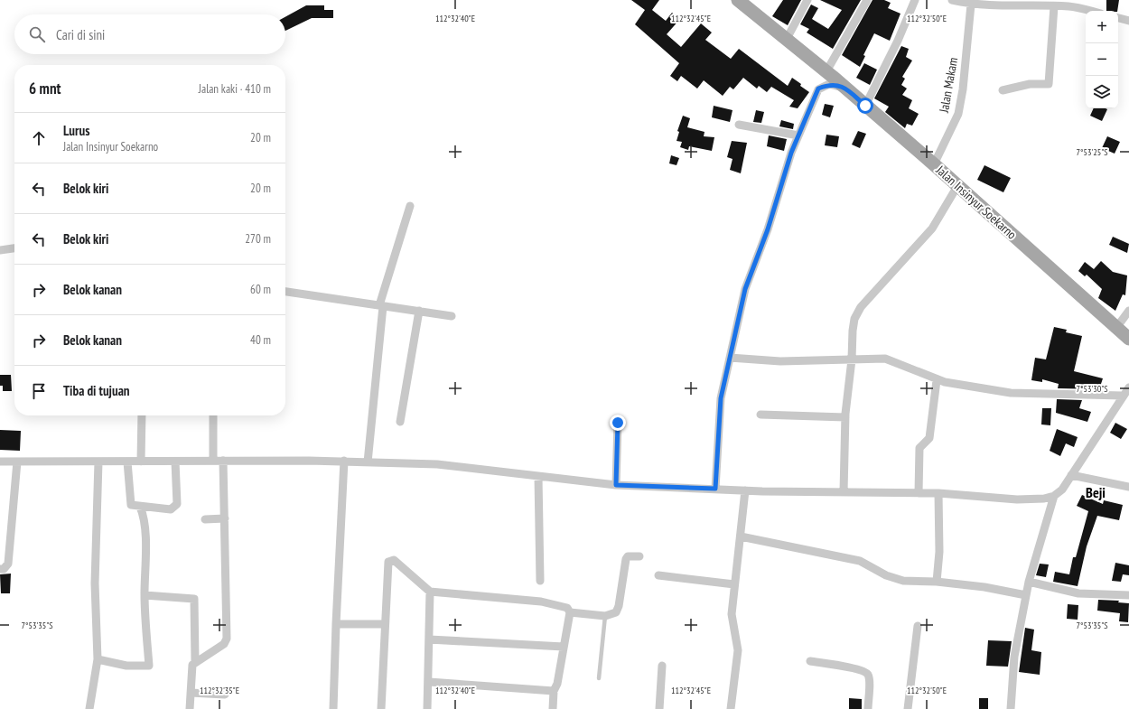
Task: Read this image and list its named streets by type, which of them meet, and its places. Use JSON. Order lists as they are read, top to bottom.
{
  "streets": {
    "main road": ["Jalan Insinyur Soekarno"],
    "street": ["Jalan Makam"]
  },
  "crossings": [
    ["Jalan Makam", "Jalan Insinyur Soekarno"]
  ],
  "districts": ["Beji"],
  "page": {
    "map_buttons": ["+", "−"],
    "search": "Cari di sini",
    "heading": ["6 mnt", "Jalan kaki · 410 m"],
    "list": [
      ["Lurus", "Jalan Insinyur Soekarno", "20 m"],
      ["Belok kiri", "20 m"],
      ["Belok kiri", "270 m"],
      ["Belok kanan", "60 m"],
      ["Belok kanan", "40 m"],
      "Tiba di tujuan"
    ]
  },
  "coordinates": [
    "112°32'40\"E",
    "112°32'45\"E",
    "112°32'50\"E",
    "7°53'25\"S",
    "7°53'30\"S",
    "7°53'35\"S",
    "112°32'35\"E"
  ]
}
